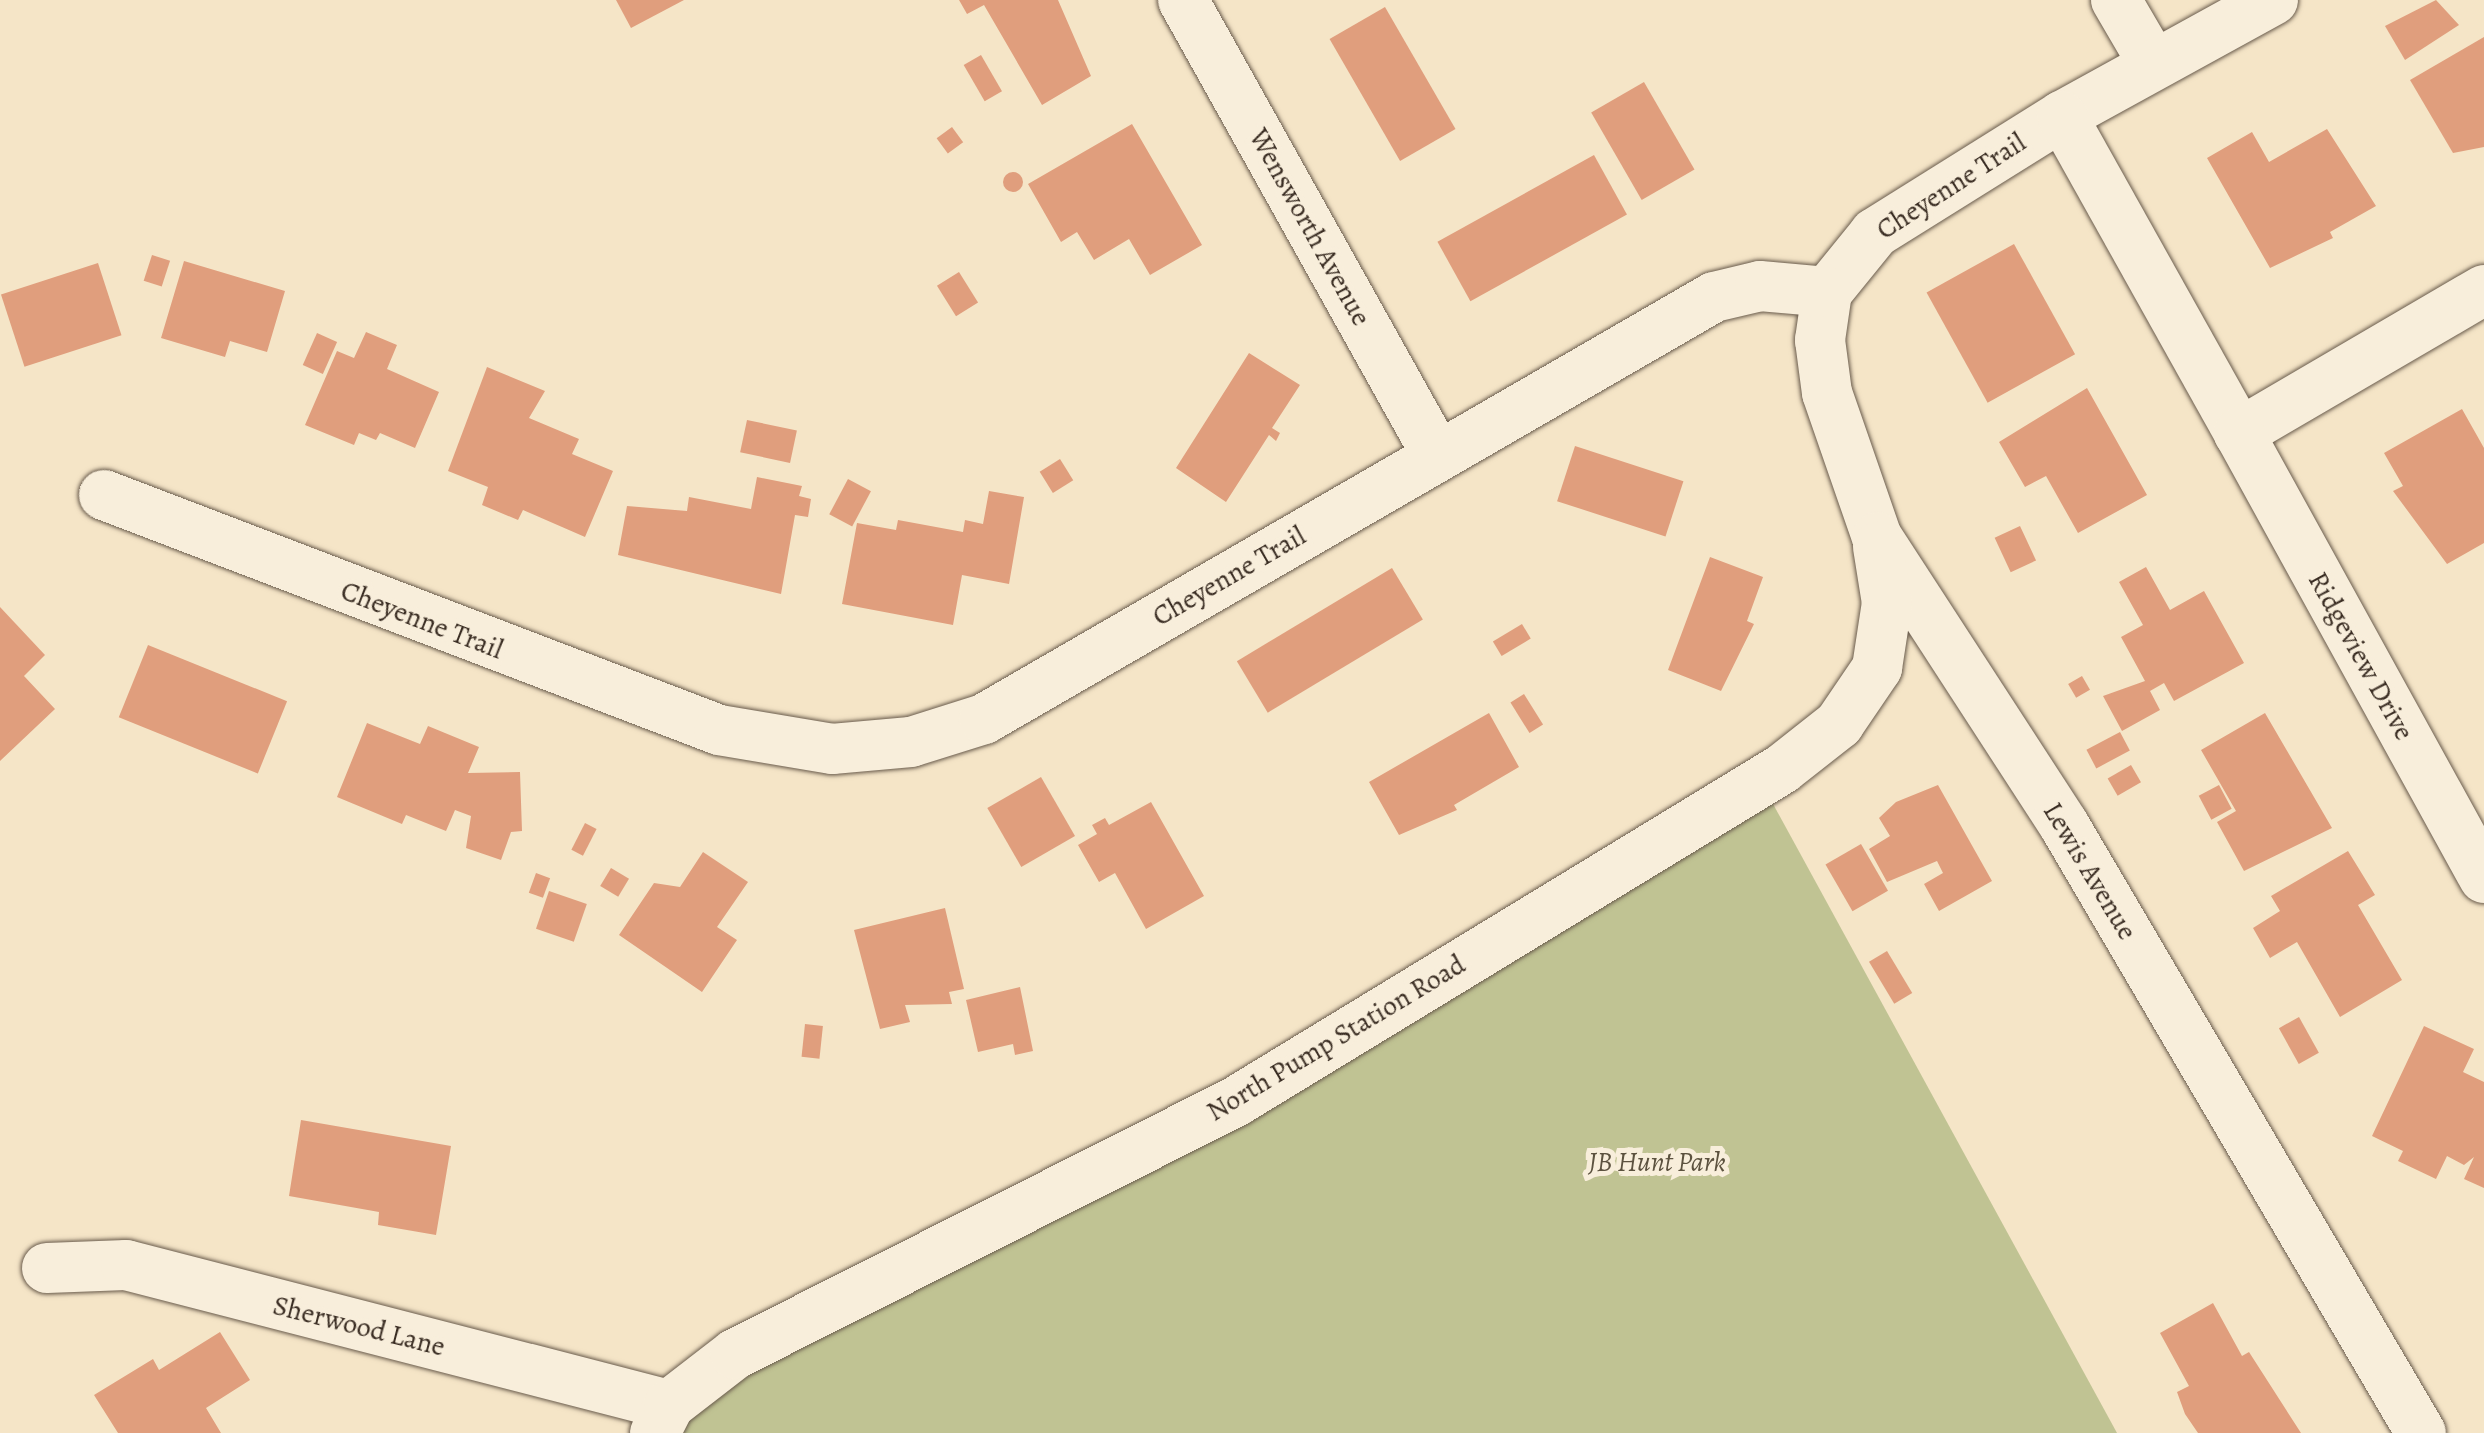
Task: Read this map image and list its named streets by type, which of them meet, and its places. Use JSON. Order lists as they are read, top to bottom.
{
  "streets": {
    "street": [
      "Cheyenne Trail",
      "Wensworth Avenue",
      "Ridgeview Drive",
      "Lewis Avenue",
      "North Pump Station Road",
      "Sherwood Lane"
    ]
  },
  "crossings": [
    ["Cheyenne Trail", "Wensworth Avenue"],
    ["Cheyenne Trail", "Ridgeview Drive"],
    ["Cheyenne Trail", "Lewis Avenue"],
    ["Lewis Avenue", "North Pump Station Road"],
    ["North Pump Station Road", "Sherwood Lane"]
  ],
  "parks": ["JB Hunt Park"]
}
